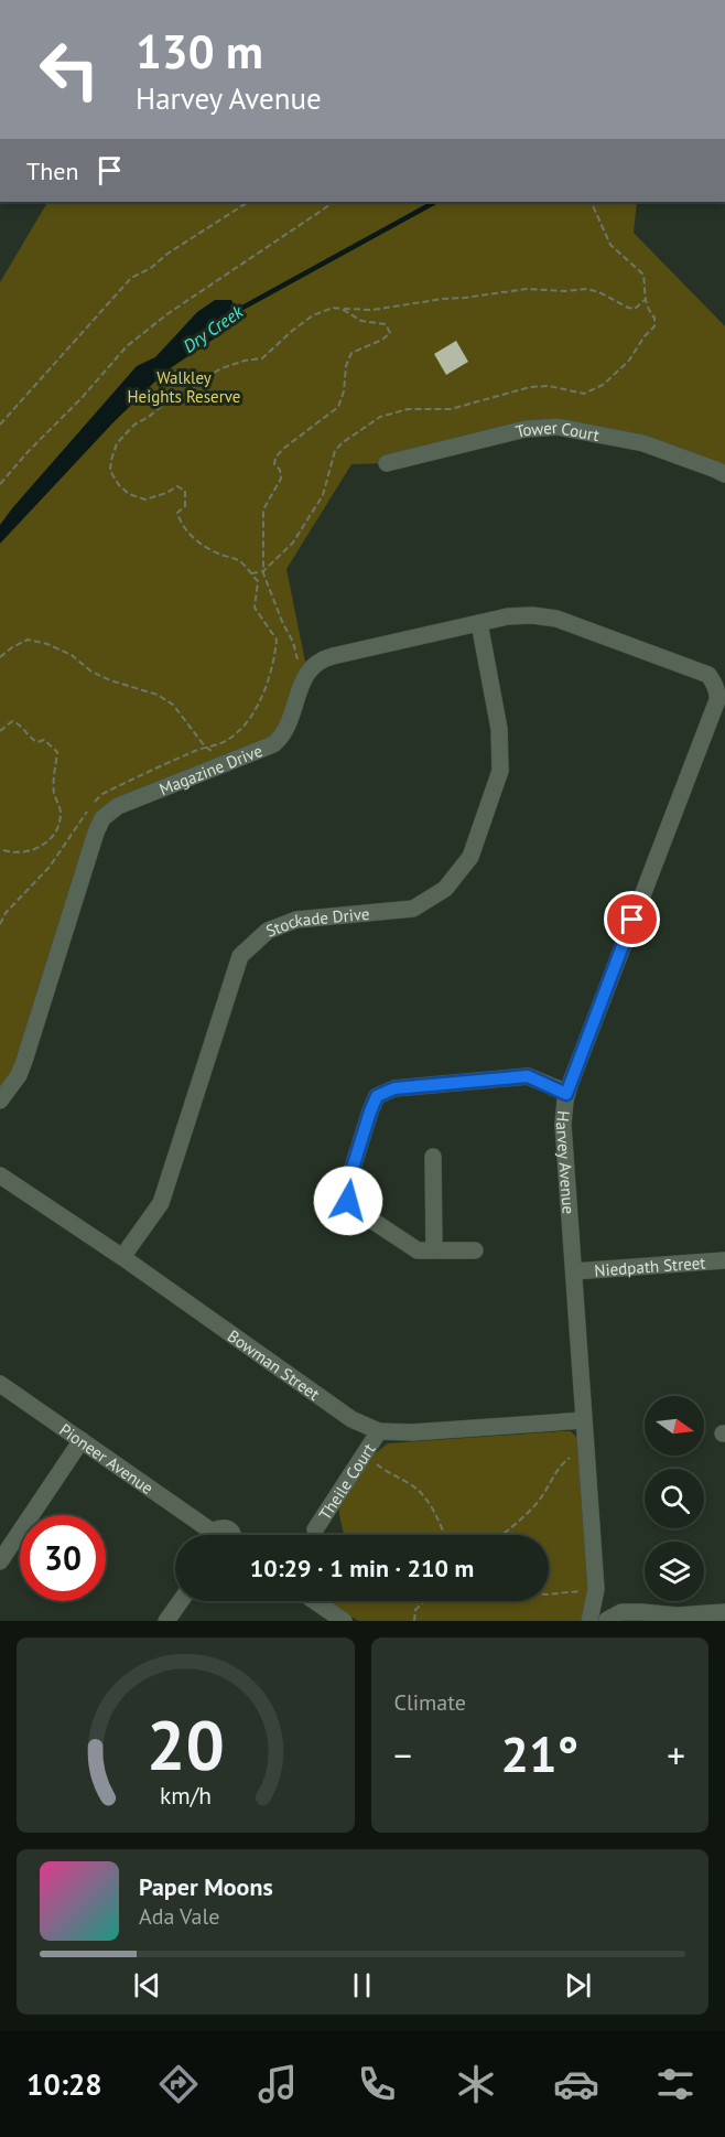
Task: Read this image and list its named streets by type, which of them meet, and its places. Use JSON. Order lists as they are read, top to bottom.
{
  "streets": {
    "street": [
      "Tower Court",
      "Magazine Drive",
      "Stockade Drive",
      "Harvey Avenue",
      "Niedpath Street",
      "Bowman Street",
      "Pioneer Avenue",
      "Theile Court"
    ]
  },
  "crossings": [
    ["Magazine Drive", "Stockade Drive"],
    ["Magazine Drive", "Harvey Avenue"],
    ["Stockade Drive", "Bowman Street"],
    ["Harvey Avenue", "Niedpath Street"],
    ["Harvey Avenue", "Bowman Street"],
    ["Bowman Street", "Theile Court"]
  ],
  "water": ["Dry Creek"],
  "parks": ["Walkley Heights Reserve"],
  "north": "right",
  "page": {
    "turn": ["130 m", "Harvey Avenue"],
    "then": "Then",
    "limit": "30",
    "trip": "10:29 · 1 min · 210 m",
    "tile": "Climate",
    "heat": ["−", "21°", "+"],
    "song": ["Paper Moons", "Ada Vale"],
    "tabs": "10:28",
    "gauge": ["20", "km/h"]
  }
}
